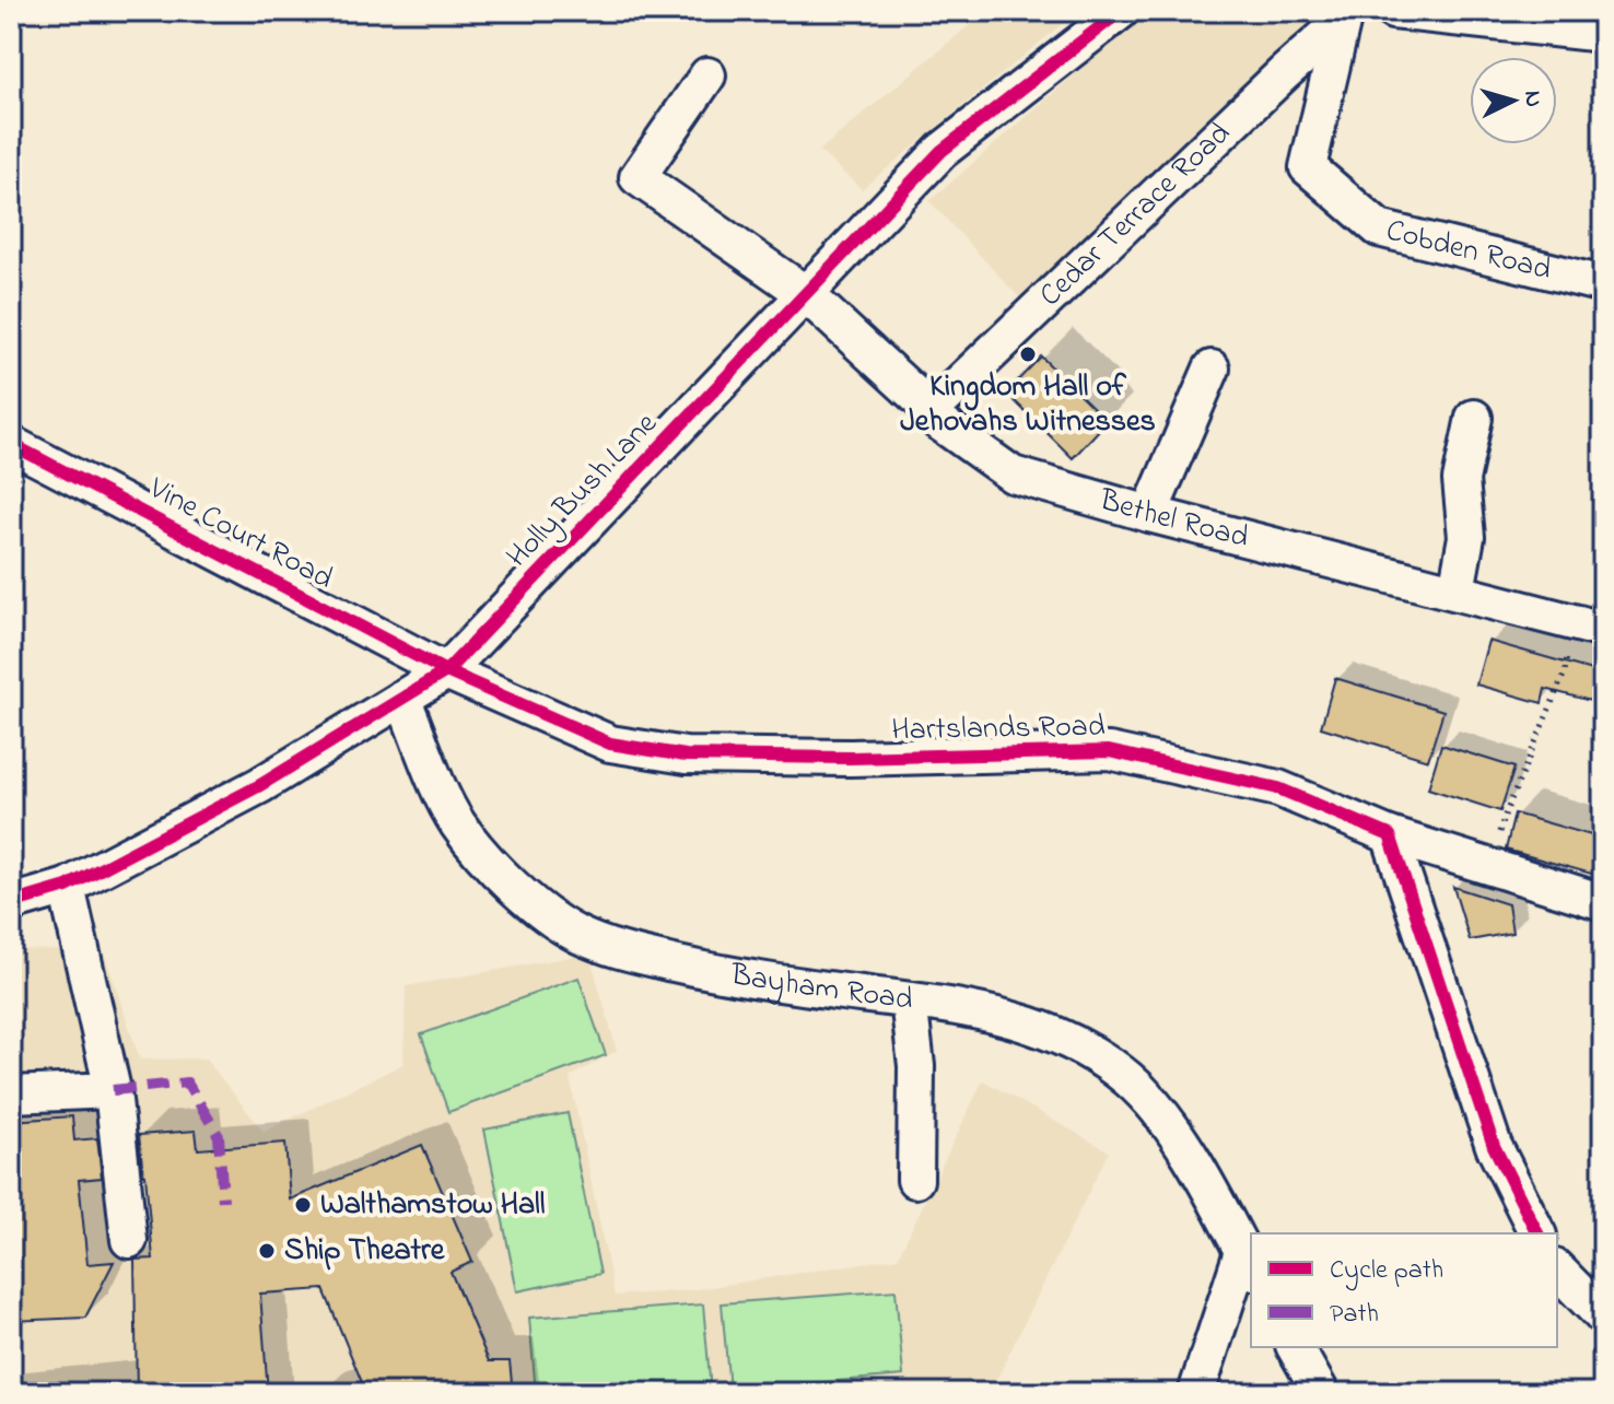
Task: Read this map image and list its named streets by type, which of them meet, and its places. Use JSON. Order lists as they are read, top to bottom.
{
  "streets": {
    "street": [
      "Cedar Terrace Road",
      "Cobden Road",
      "Holly Bush Lane",
      "Bethel Road",
      "Vine Court Road",
      "Hartslands Road",
      "Bayham Road"
    ]
  },
  "crossings": [
    ["Cedar Terrace Road", "Cobden Road"],
    ["Cedar Terrace Road", "Bethel Road"],
    ["Holly Bush Lane", "Bethel Road"],
    ["Holly Bush Lane", "Vine Court Road"],
    ["Holly Bush Lane", "Hartslands Road"],
    ["Holly Bush Lane", "Bayham Road"],
    ["Vine Court Road", "Hartslands Road"]
  ],
  "places": ["Kingdom Hall of Jehovahs Witnesses", "Walthamstow Hall", "Ship Theatre"],
  "legend": ["Cycle path", "Path"],
  "north": "right"
}
